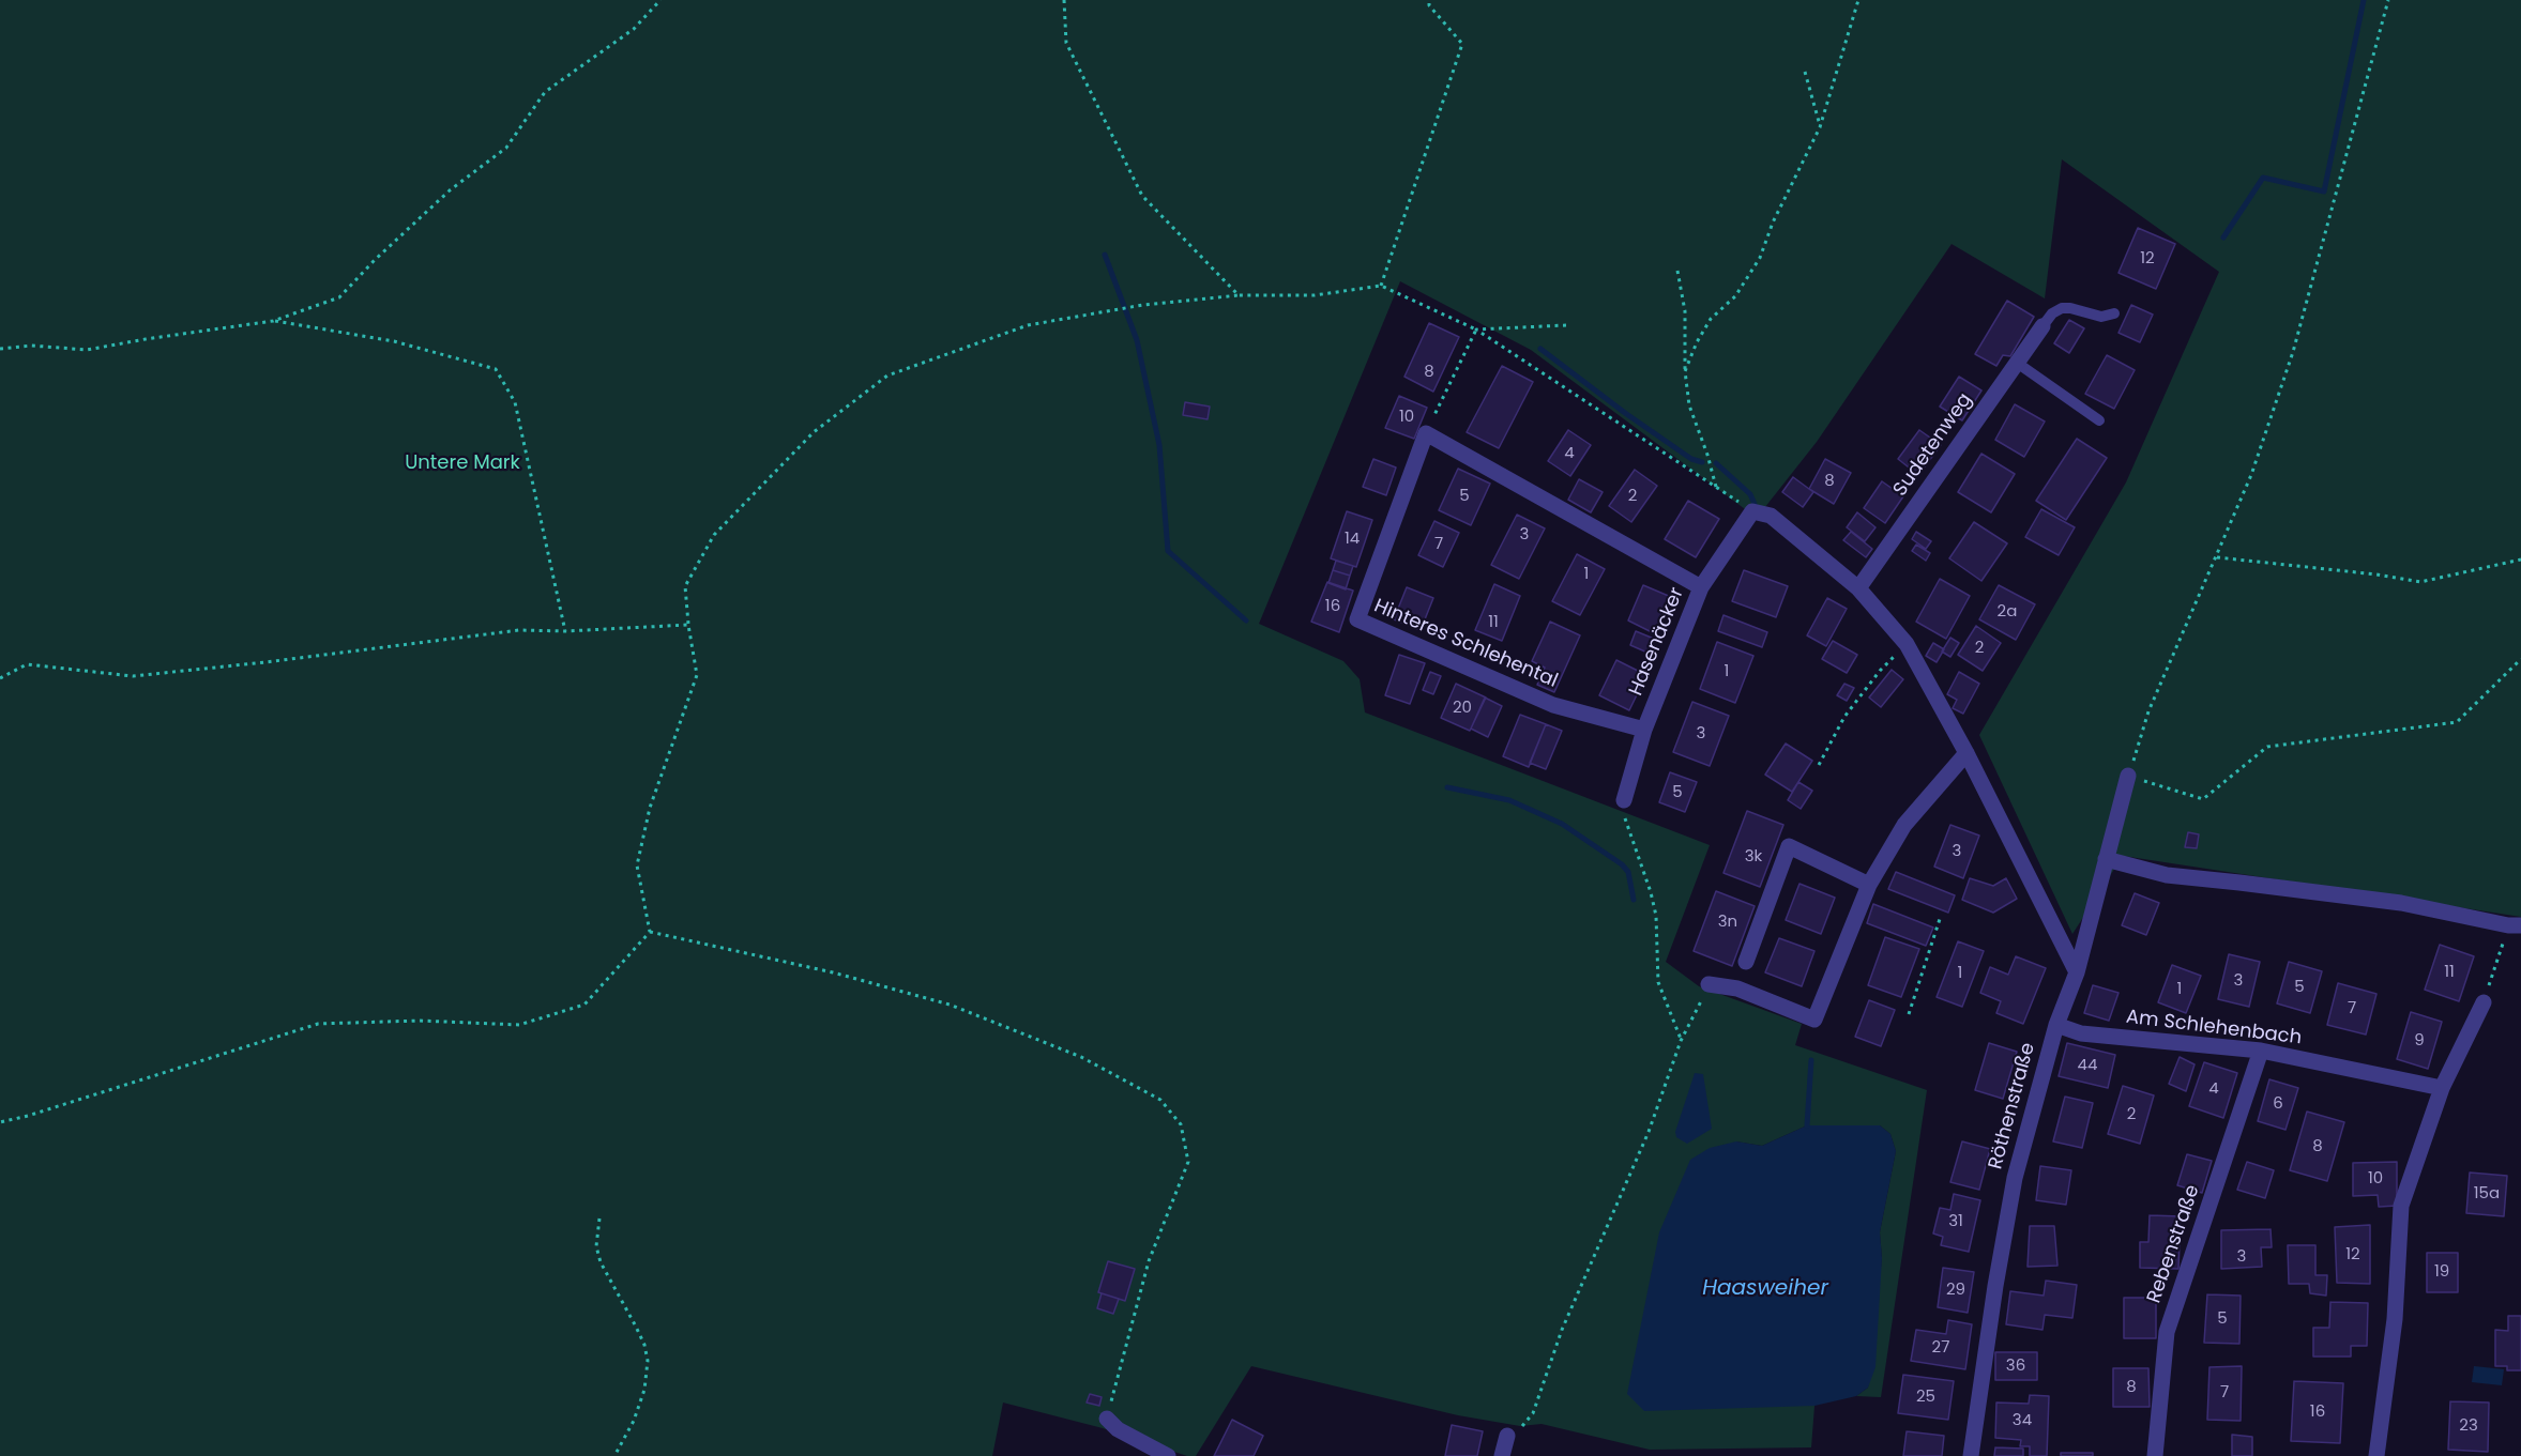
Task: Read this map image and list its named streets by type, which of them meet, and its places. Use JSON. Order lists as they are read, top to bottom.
{
  "streets": {
    "street": [
      "Sudetenweg",
      "Hasenäcker",
      "Hinteres Schlehental",
      "Am Schlehenbach",
      "Röthenstraße",
      "Rebenstraße"
    ]
  },
  "crossings": [
    ["Hasenäcker", "Hinteres Schlehental"],
    ["Am Schlehenbach", "Röthenstraße"],
    ["Am Schlehenbach", "Rebenstraße"]
  ],
  "water": ["Haasweiher"],
  "parks": ["Untere Mark"],
  "house_numbers": [
    "12",
    "8",
    "10",
    "4",
    "8",
    "5",
    "2",
    "3",
    "14",
    "7",
    "1",
    "16",
    "2a",
    "11",
    "2",
    "1",
    "20",
    "3",
    "5",
    "3",
    "3k",
    "3n",
    "11",
    "1",
    "3",
    "5",
    "1",
    "7",
    "9",
    "44",
    "4",
    "6",
    "2",
    "8",
    "10",
    "15a",
    "31",
    "12",
    "3",
    "19",
    "29",
    "5",
    "27",
    "36",
    "8",
    "7",
    "25",
    "16",
    "34",
    "23"
  ]
}
